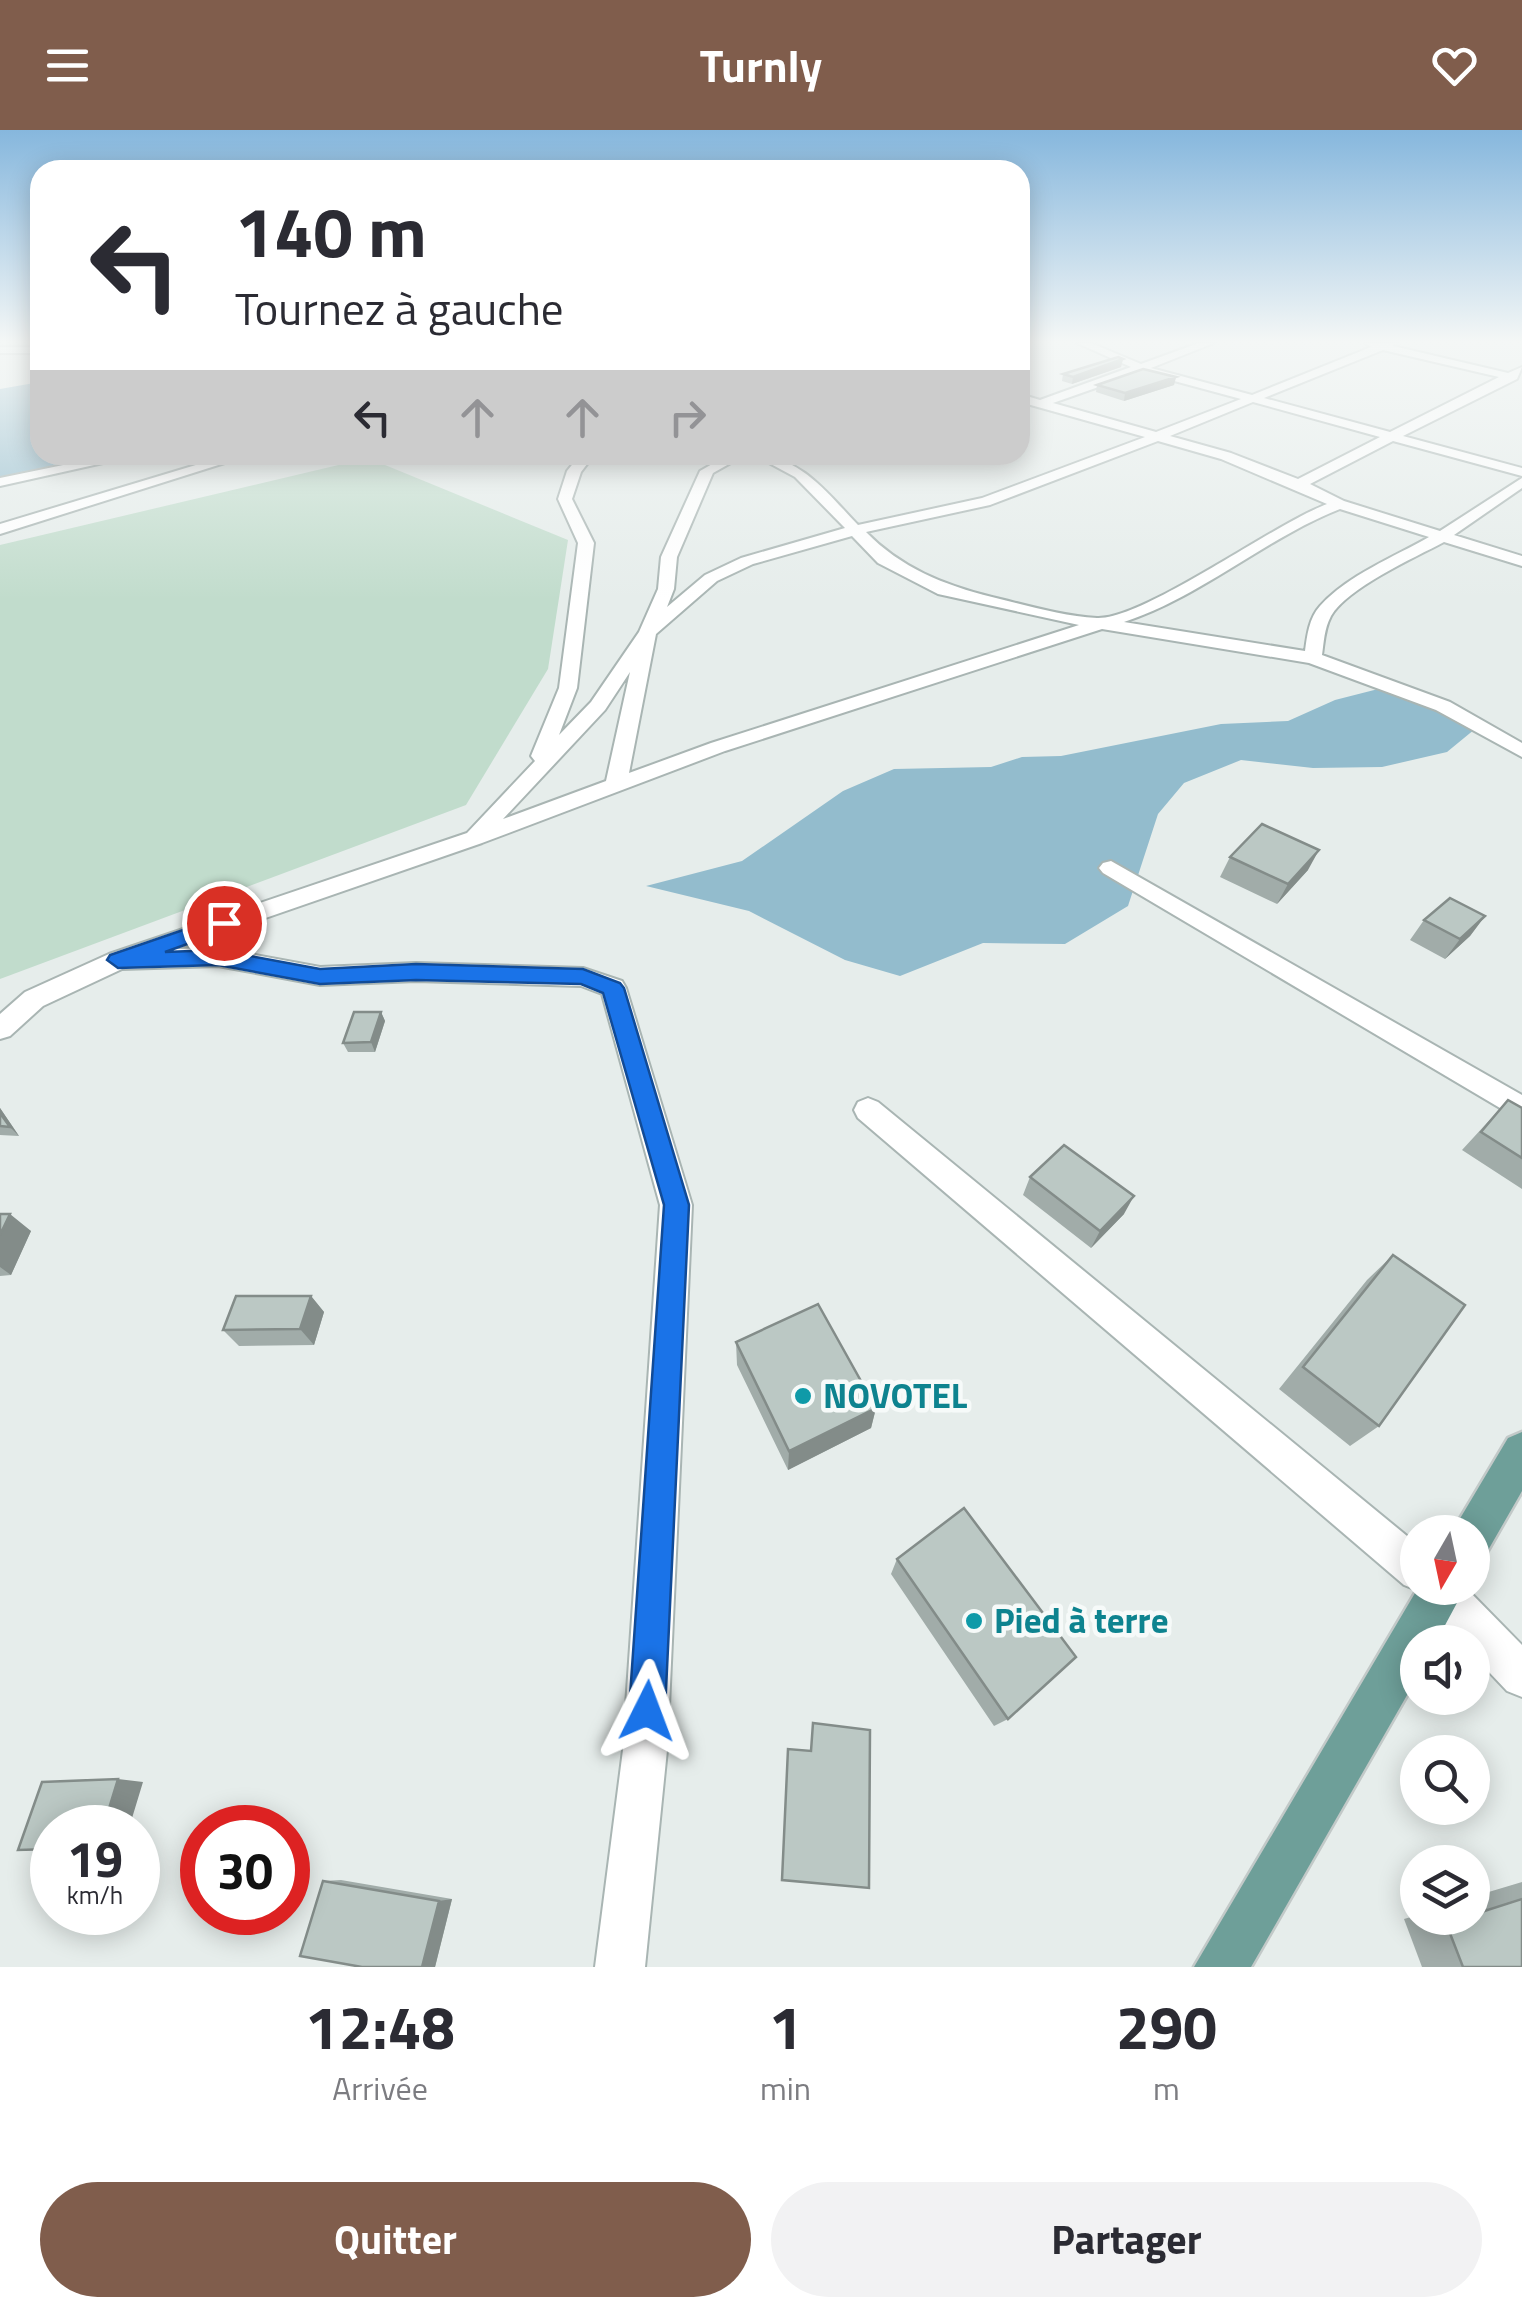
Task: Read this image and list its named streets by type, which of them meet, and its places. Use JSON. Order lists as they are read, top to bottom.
{
  "places": ["NOVOTEL", "Pied à terre"],
  "north": "bottom",
  "page": {
    "header": "Turnly",
    "turn": ["140 m", "Tournez à gauche"],
    "speed": "19 km/h",
    "limit": "30",
    "eta": [
      "12:48",
      "Arrivée",
      "1",
      "min",
      "290",
      "m"
    ],
    "buttons": ["Quitter", "Partager"]
  }
}
